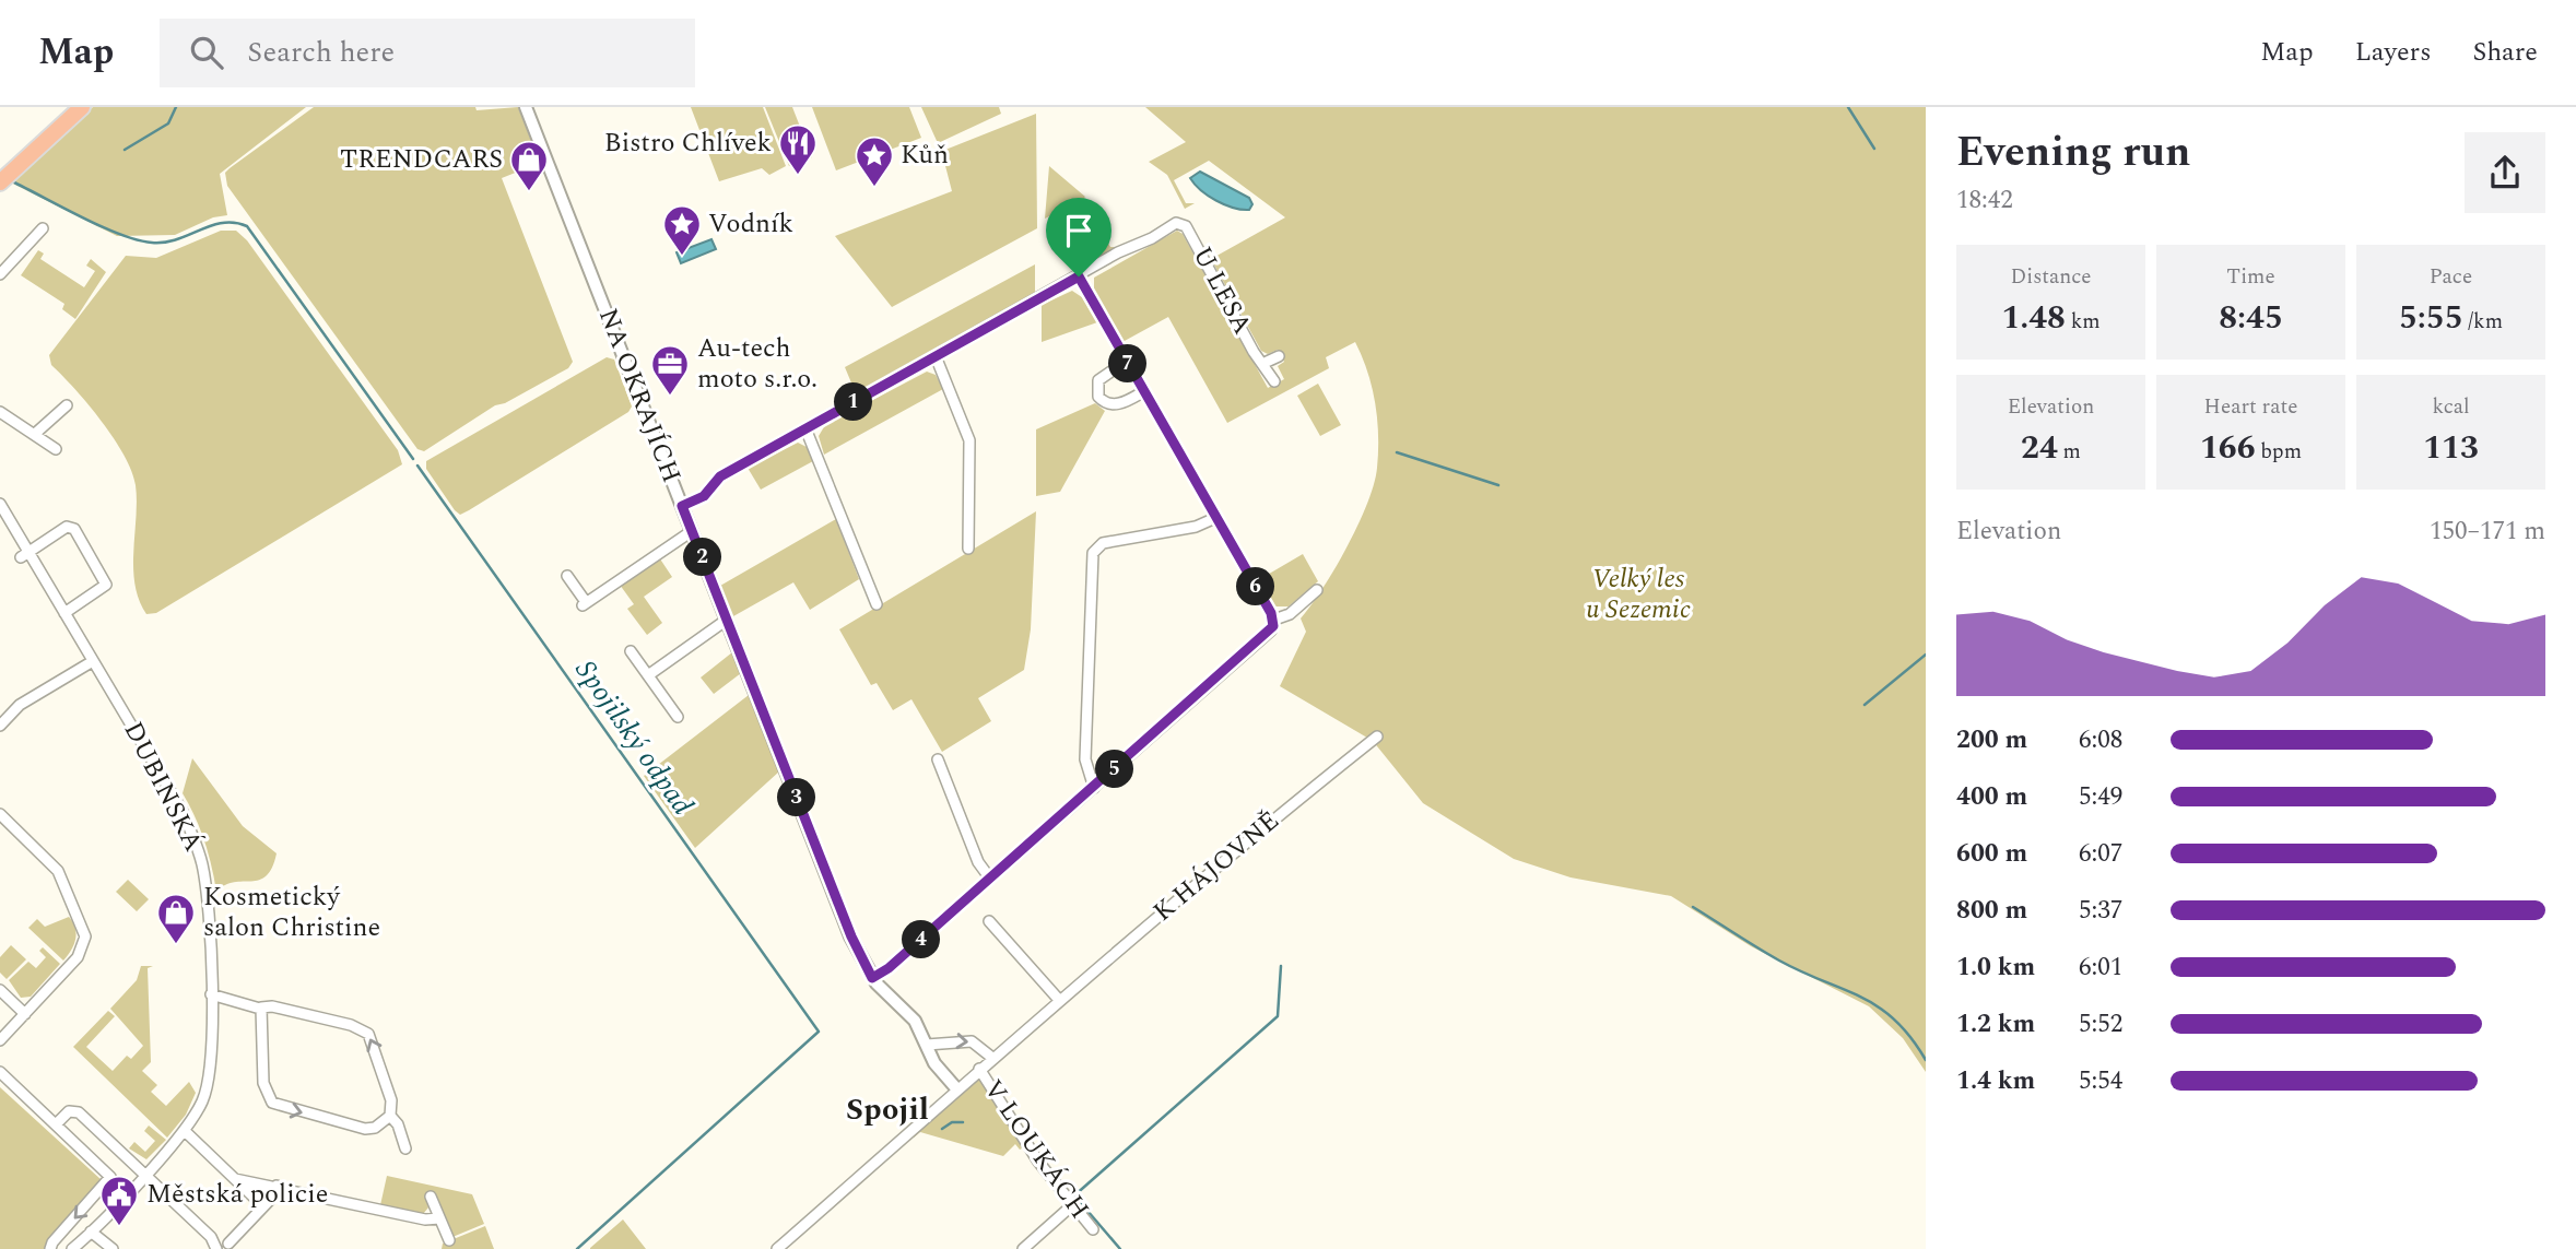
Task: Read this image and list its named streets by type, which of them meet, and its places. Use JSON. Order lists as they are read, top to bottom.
{
  "streets": {
    "street": [
      "U LESA",
      "NA OKRAJÍCH",
      "DUBINSKÁ",
      "K HÁJOVNĚ",
      "V LOUKÁCH"
    ]
  },
  "crossings": [
    ["NA OKRAJÍCH", "K HÁJOVNĚ"],
    ["K HÁJOVNĚ", "V LOUKÁCH"]
  ],
  "districts": ["Spojil"],
  "water": ["Spojilský odpad"],
  "parks": ["Velký les u Sezemic"],
  "places": {
    "restaurant": ["Bistro Chlívek"],
    "place": ["Kůň", "Vodník"],
    "shop": ["TRENDCARS", "Kosmetický salon Christine"],
    "office": ["Au-tech moto s.r.o."],
    "public building": ["Městská policie"]
  },
  "page": {
    "header": "Map",
    "search": "Search here",
    "nav": ["Map", "Layers", "Share"],
    "heading": ["Evening run", "18:42"],
    "stats": [
      ["Distance", "1.48 km"],
      ["Time", "8:45"],
      ["Pace", "5:55 /km"],
      ["Elevation", "24 m"],
      ["Heart rate", "166 bpm"],
      ["kcal", "113"]
    ],
    "pins": [
      "7",
      "1",
      "2",
      "6",
      "5",
      "3",
      "4"
    ],
    "chart": ["Elevation", "150–171 m"],
    "list": [
      {
        "name": "200 m",
        "note": "6:08"
      },
      {
        "name": "400 m",
        "note": "5:49"
      },
      {
        "name": "600 m",
        "note": "6:07"
      },
      {
        "name": "800 m",
        "note": "5:37"
      },
      {
        "name": "1.0 km",
        "note": "6:01"
      },
      {
        "name": "1.2 km",
        "note": "5:52"
      },
      {
        "name": "1.4 km",
        "note": "5:54"
      }
    ]
  }
}
